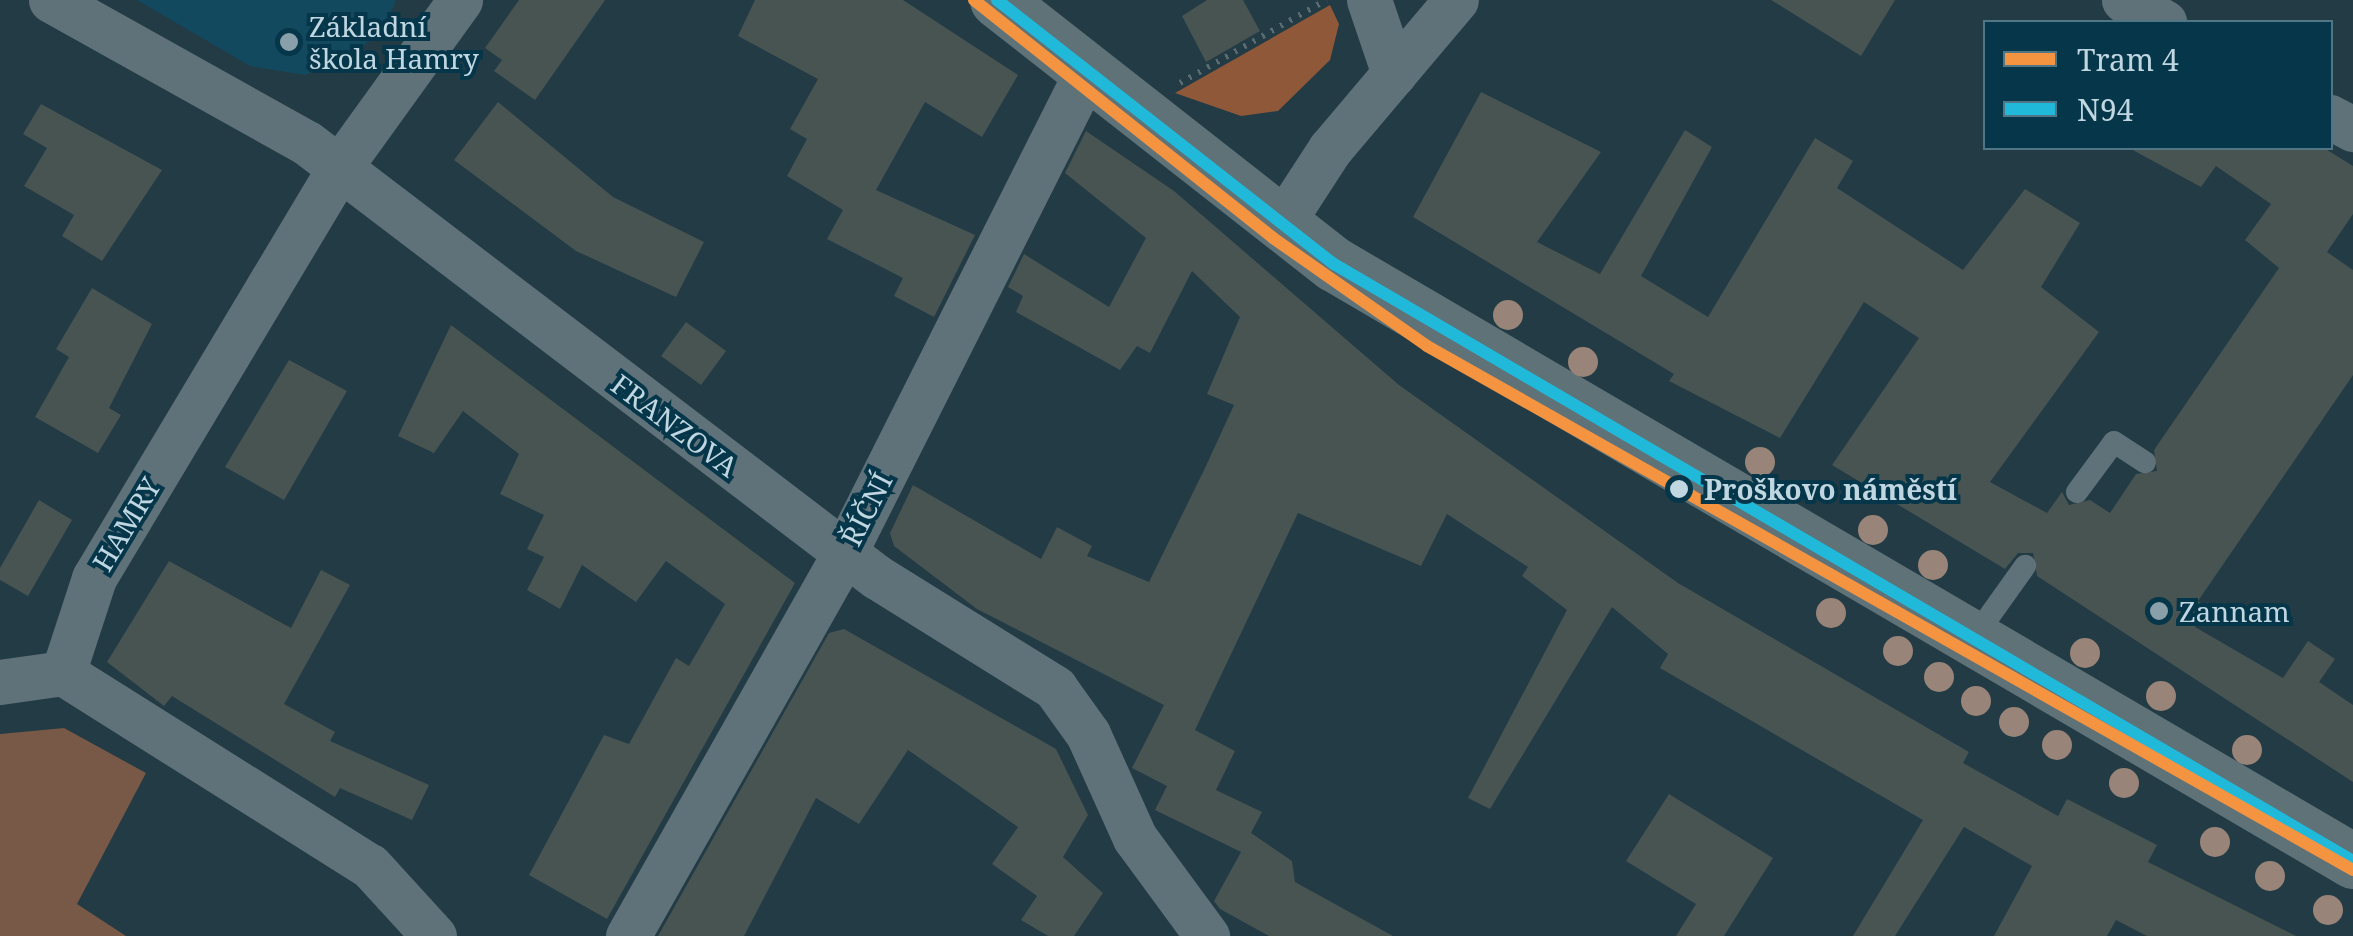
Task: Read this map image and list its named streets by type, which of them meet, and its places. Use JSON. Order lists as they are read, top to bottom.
{
  "streets": {
    "street": ["FRANZOVA", "ŘÍČNÍ", "HAMRY"]
  },
  "crossings": [
    ["FRANZOVA", "ŘÍČNÍ"],
    ["FRANZOVA", "HAMRY"]
  ],
  "places": ["Základní škola Hamry", "Proškovo náměstí", "Zannam"],
  "lines": ["tram line 4", "transit line N94"],
  "legend": ["Tram 4", "N94"]
}
